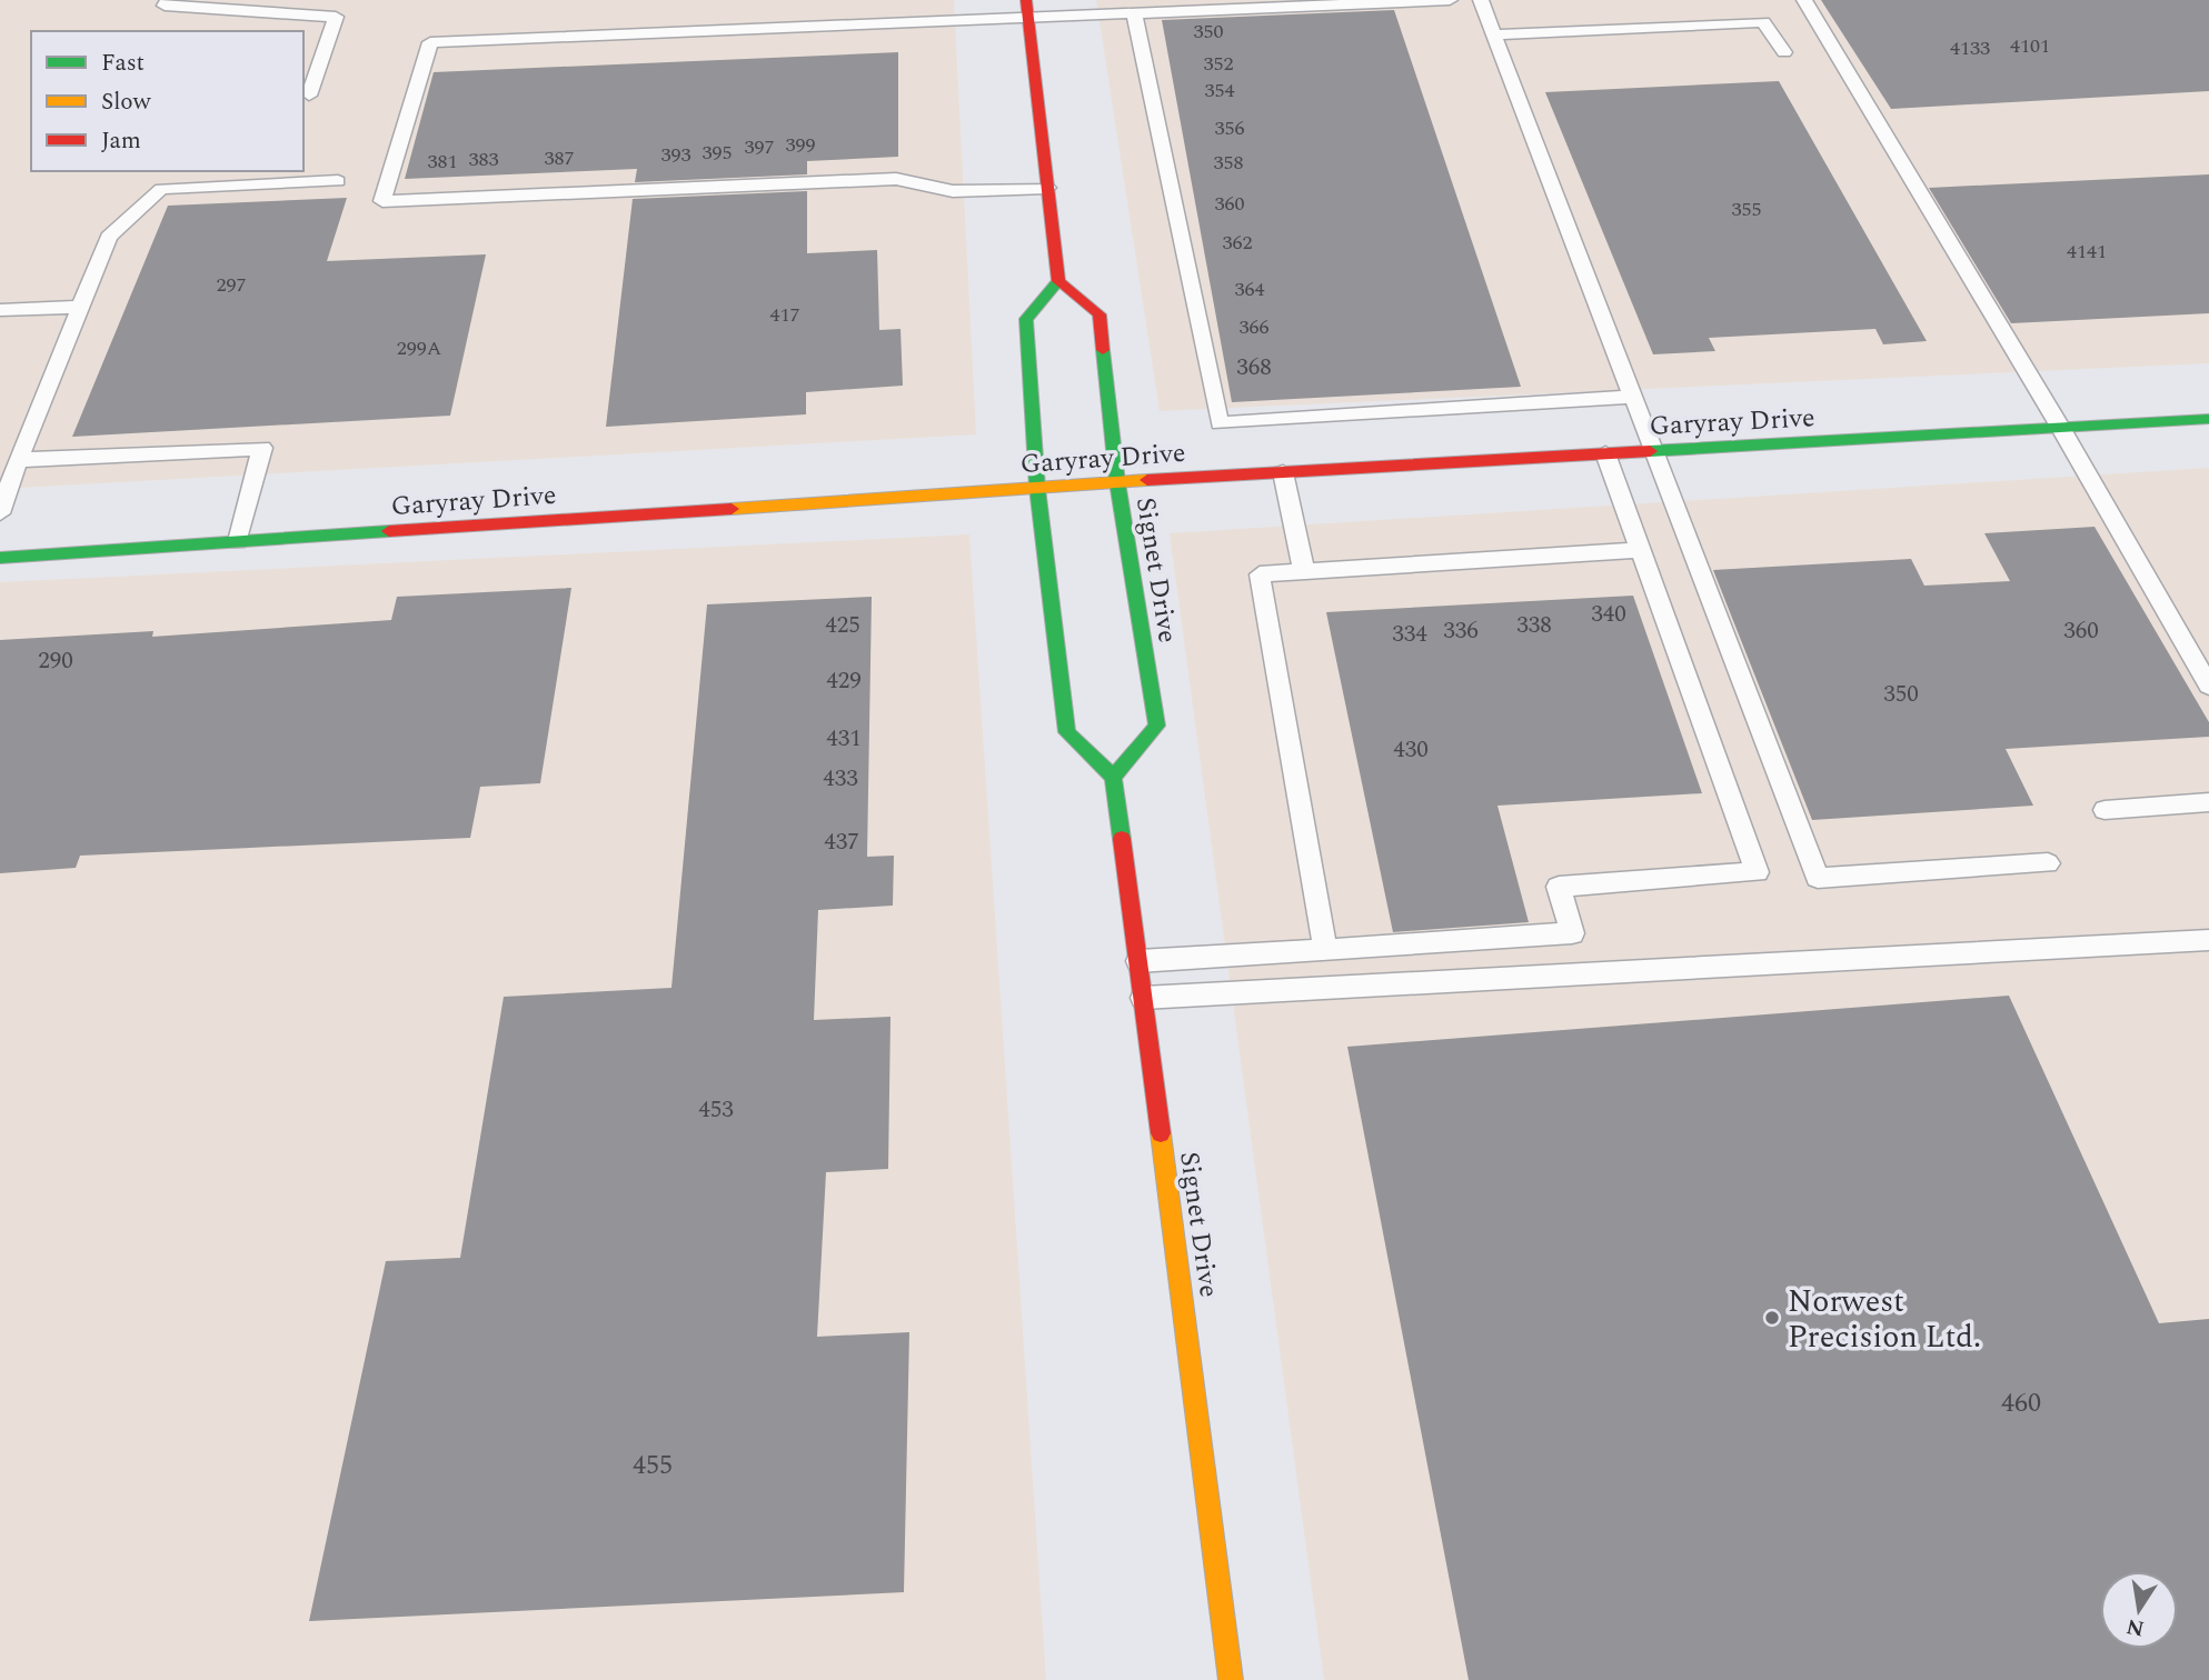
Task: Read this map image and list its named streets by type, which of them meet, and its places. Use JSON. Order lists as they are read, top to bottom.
{
  "streets": {
    "street": ["Garyray Drive", "Signet Drive"]
  },
  "crossings": [
    ["Garyray Drive", "Signet Drive"]
  ],
  "places": ["Norwest Precision Ltd."],
  "house_numbers": [
    "350",
    "4101",
    "4133",
    "352",
    "354",
    "356",
    "399",
    "397",
    "395",
    "393",
    "387",
    "383",
    "381",
    "358",
    "360",
    "355",
    "362",
    "4141",
    "297",
    "364",
    "417",
    "366",
    "299A",
    "368",
    "340",
    "425",
    "338",
    "336",
    "360",
    "334",
    "290",
    "429",
    "350",
    "431",
    "430",
    "433",
    "437",
    "453",
    "460",
    "455"
  ],
  "legend": ["Fast", "Slow", "Jam"],
  "north": "bottom"
}
